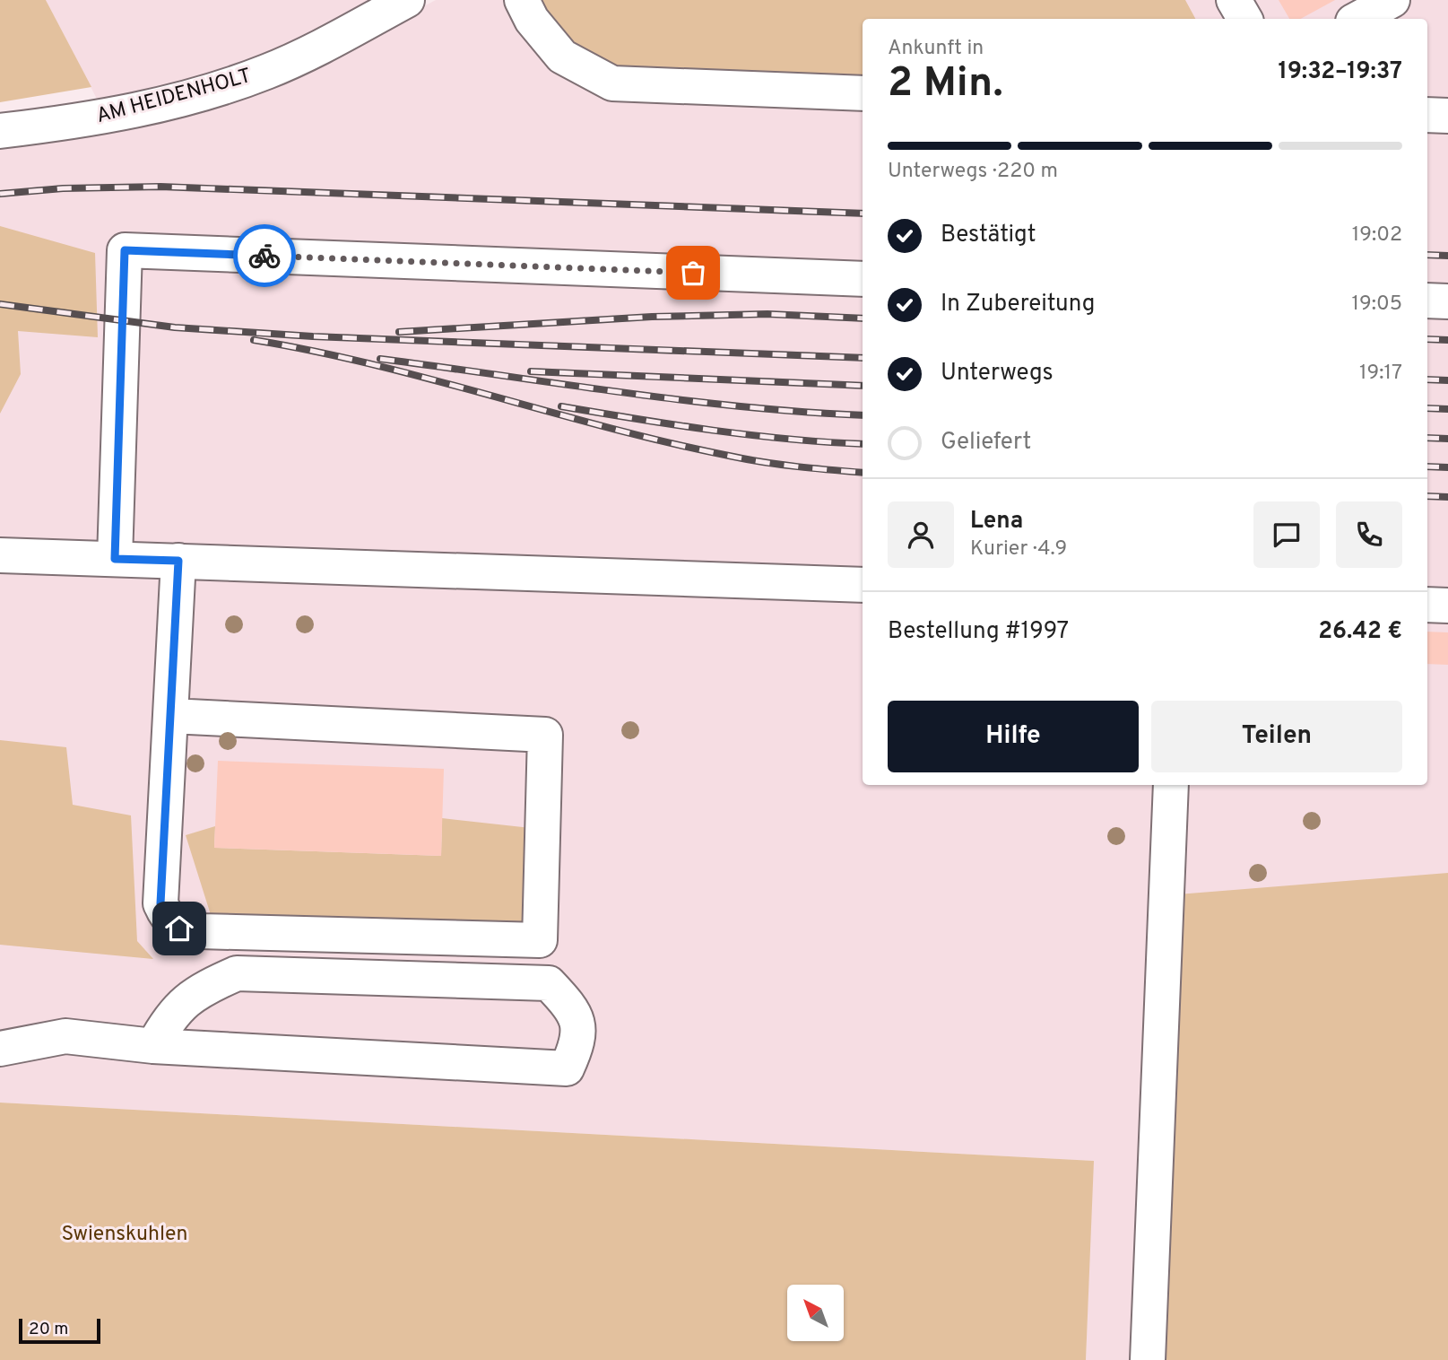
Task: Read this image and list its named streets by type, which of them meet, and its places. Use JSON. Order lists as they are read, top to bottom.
{
  "streets": {
    "street": ["AM HEIDENHOLT"]
  },
  "parks": ["Swienskuhlen"],
  "scale_bar": "20 m",
  "north": "top left",
  "page": {
    "heading": ["2 Min.", "Ankunft in", "19:32–19:37"],
    "panel": [
      "Lena",
      "Kurier · 4.9",
      "Bestellung #1997",
      "26.42 €"
    ],
    "bar": "Unterwegs · 220 m",
    "list": [
      ["Bestätigt", "19:02"],
      ["In Zubereitung", "19:05"],
      ["Unterwegs", "19:17"],
      "Geliefert"
    ],
    "buttons": ["Hilfe", "Teilen"],
    "scale": "20 m"
  }
}
